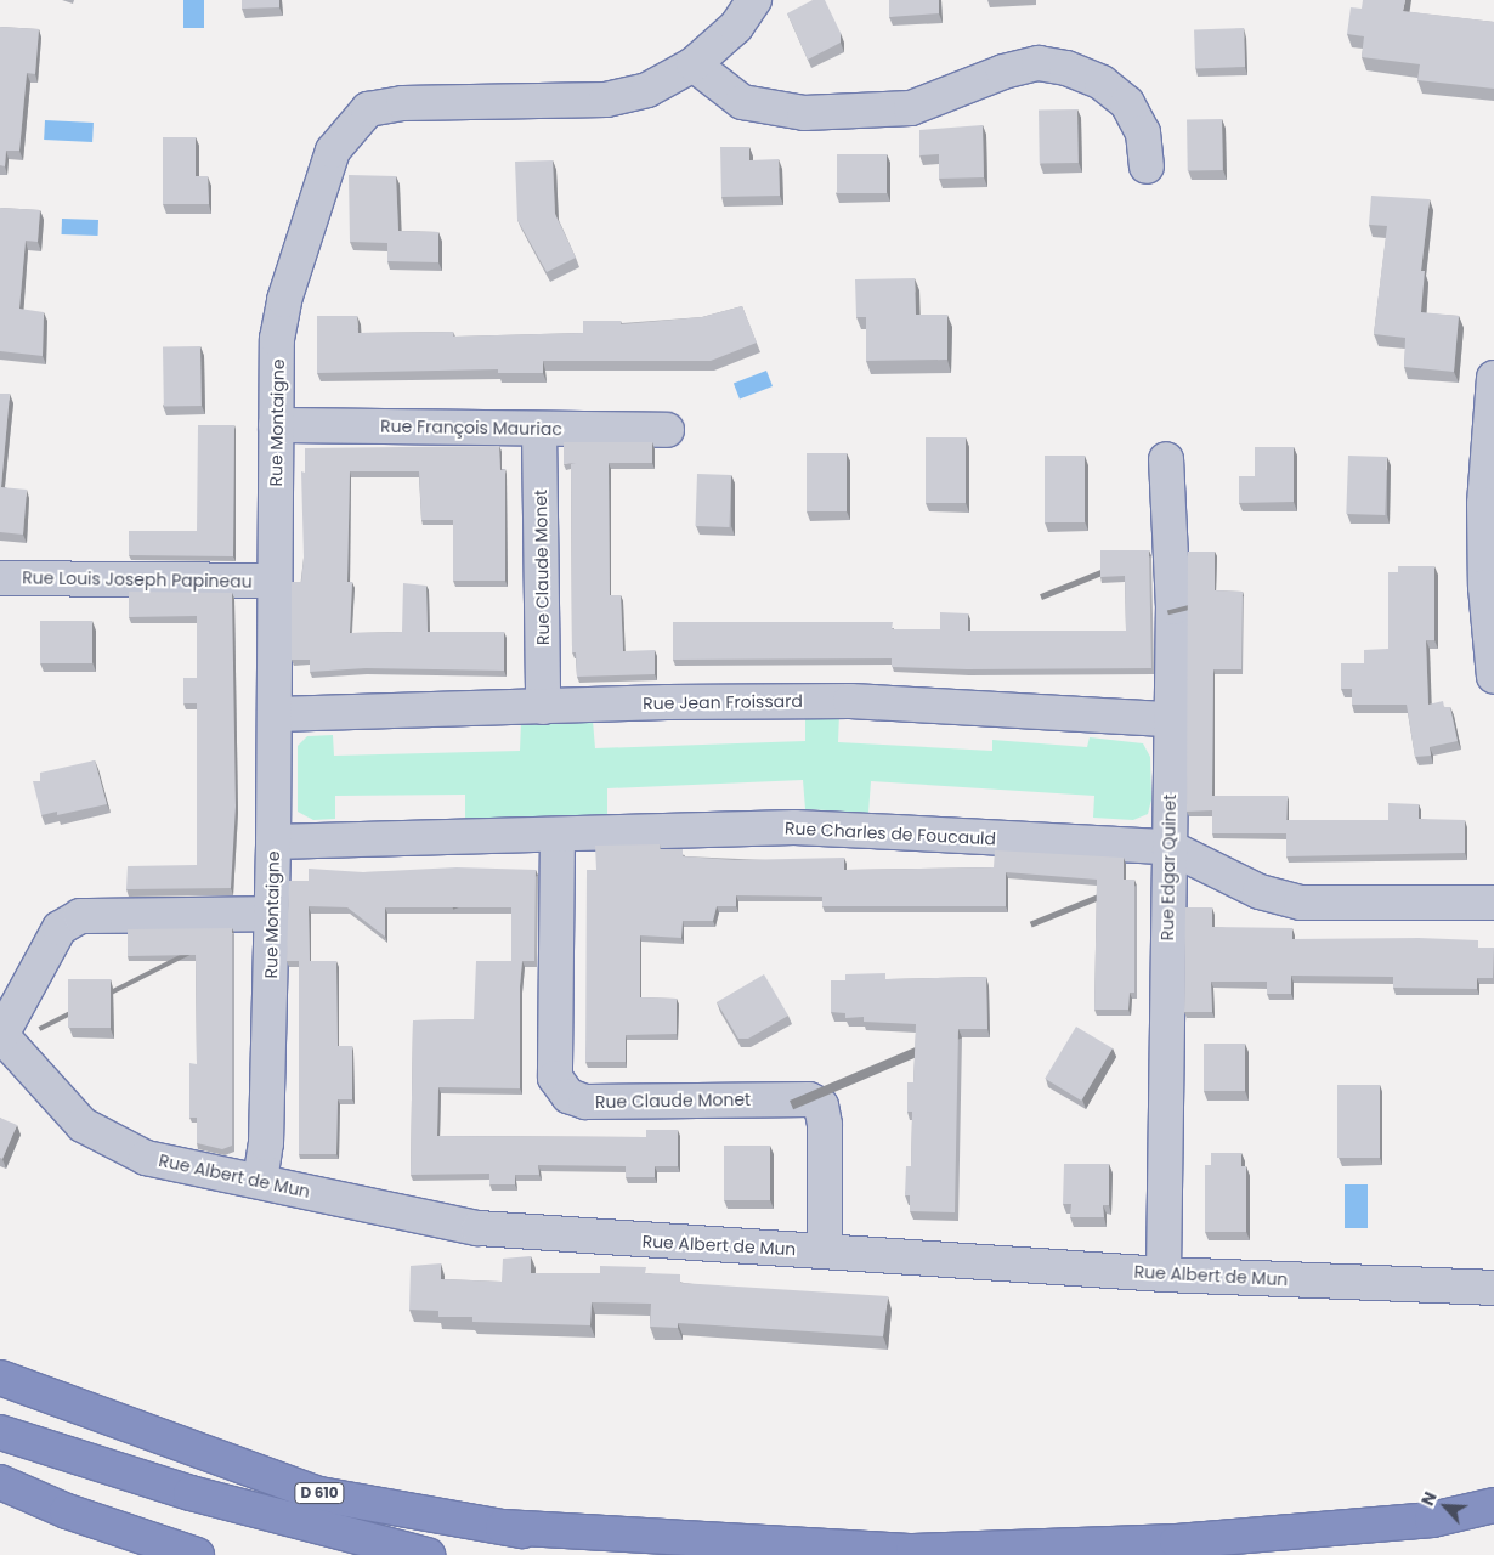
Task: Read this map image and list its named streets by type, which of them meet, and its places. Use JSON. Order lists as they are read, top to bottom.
{
  "streets": {
    "highway": ["D 610"],
    "street": [
      "Rue Montaigne",
      "Rue François Mauriac",
      "Rue Claude Monet",
      "Rue Louis Joseph Papineau",
      "Rue Jean Froissard",
      "Rue Charles de Foucauld",
      "Rue Edgar Quinet",
      "Rue Albert de Mun"
    ]
  },
  "crossings": [
    ["Rue Montaigne", "Rue François Mauriac"],
    ["Rue Montaigne", "Rue Louis Joseph Papineau"],
    ["Rue Montaigne", "Rue Jean Froissard"],
    ["Rue Montaigne", "Rue Charles de Foucauld"],
    ["Rue Montaigne", "Rue Albert de Mun"],
    ["Rue François Mauriac", "Rue Claude Monet"],
    ["Rue Claude Monet", "Rue Jean Froissard"],
    ["Rue Claude Monet", "Rue Charles de Foucauld"],
    ["Rue Claude Monet", "Rue Albert de Mun"],
    ["Rue Jean Froissard", "Rue Edgar Quinet"],
    ["Rue Charles de Foucauld", "Rue Edgar Quinet"],
    ["Rue Edgar Quinet", "Rue Albert de Mun"]
  ],
  "north": "top left"
}
